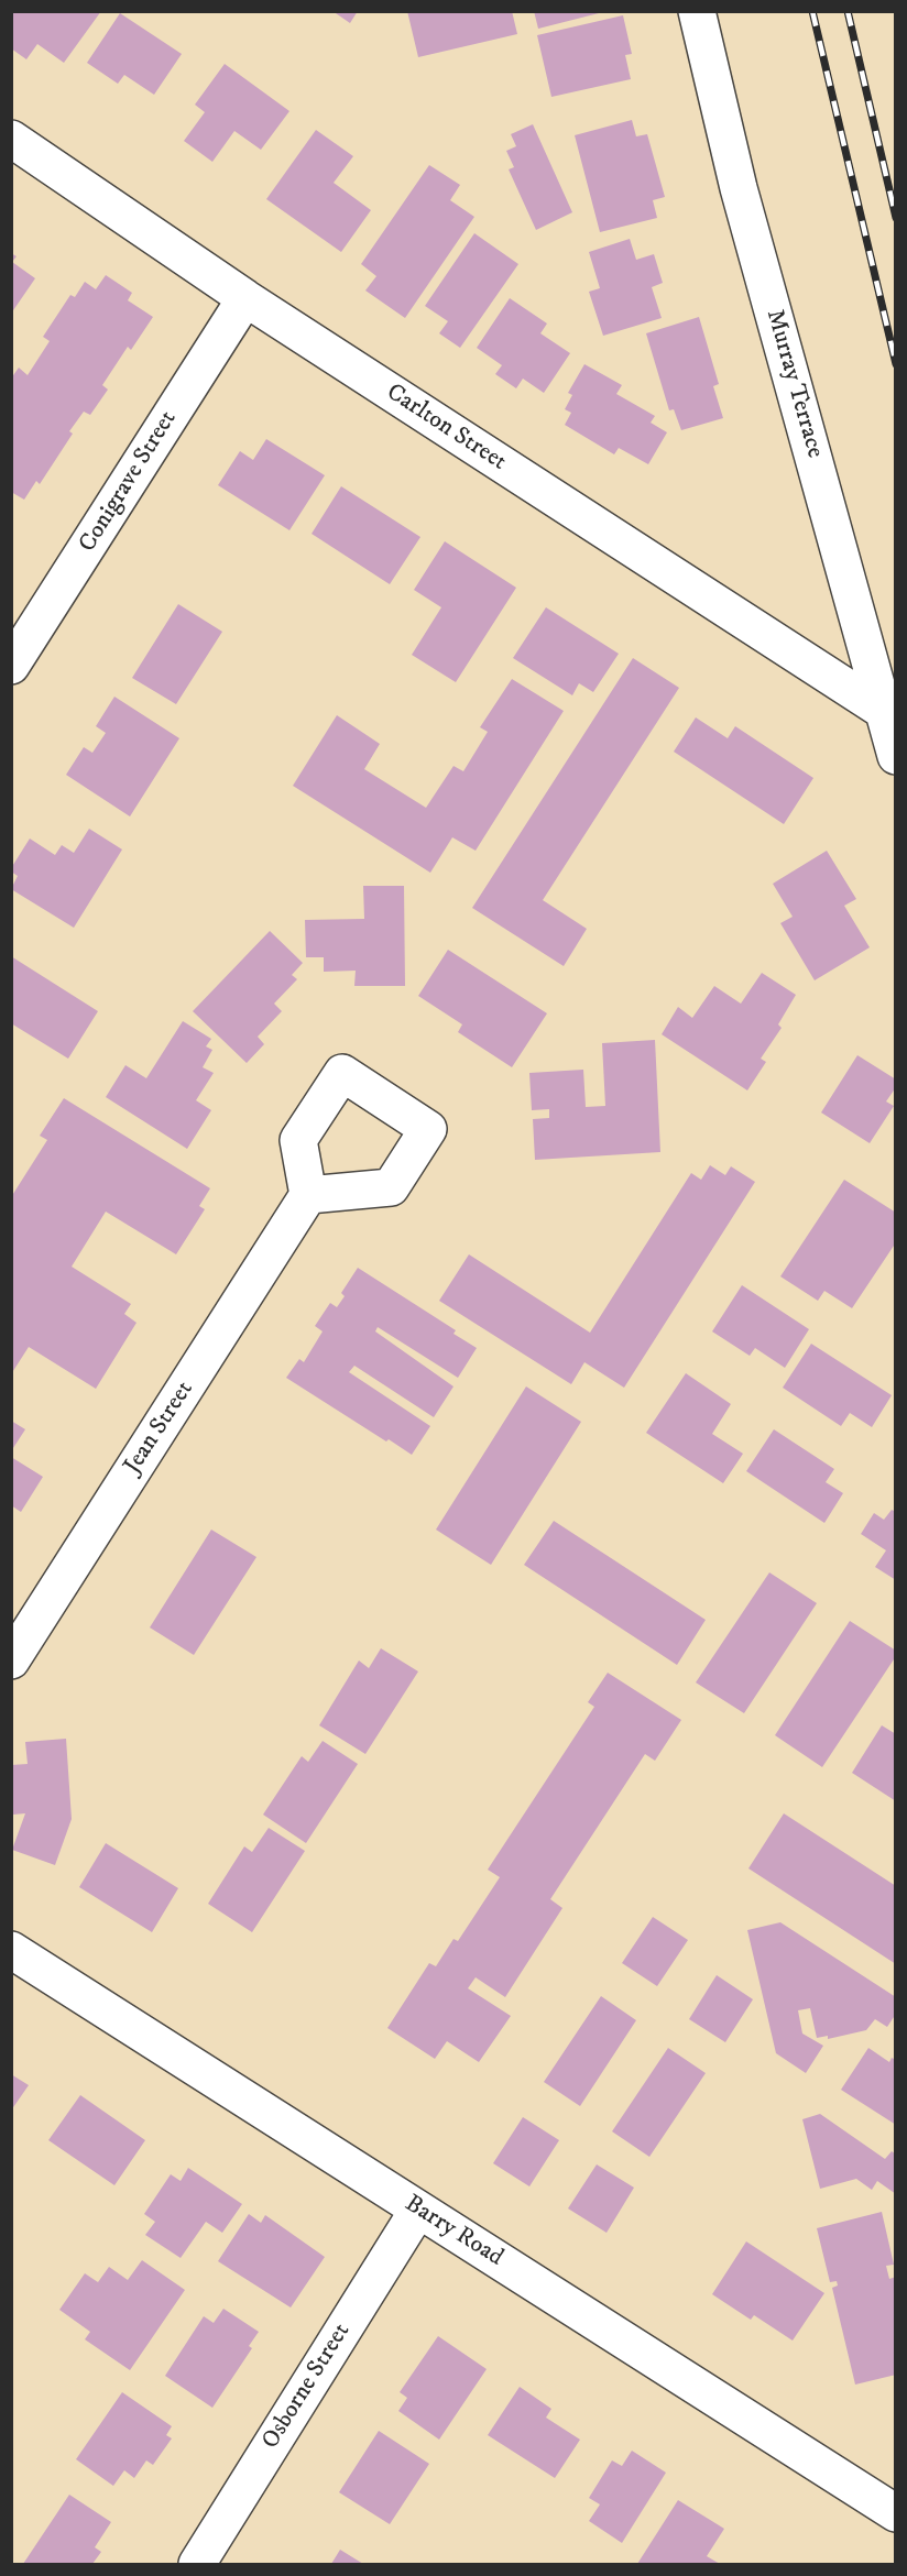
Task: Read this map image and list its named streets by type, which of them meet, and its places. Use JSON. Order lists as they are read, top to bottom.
{
  "streets": {
    "street": [
      "Murray Terrace",
      "Carlton Street",
      "Conigrave Street",
      "Jean Street",
      "Barry Road",
      "Osborne Street"
    ]
  },
  "crossings": [
    ["Murray Terrace", "Carlton Street"],
    ["Carlton Street", "Conigrave Street"],
    ["Barry Road", "Osborne Street"]
  ]
}
